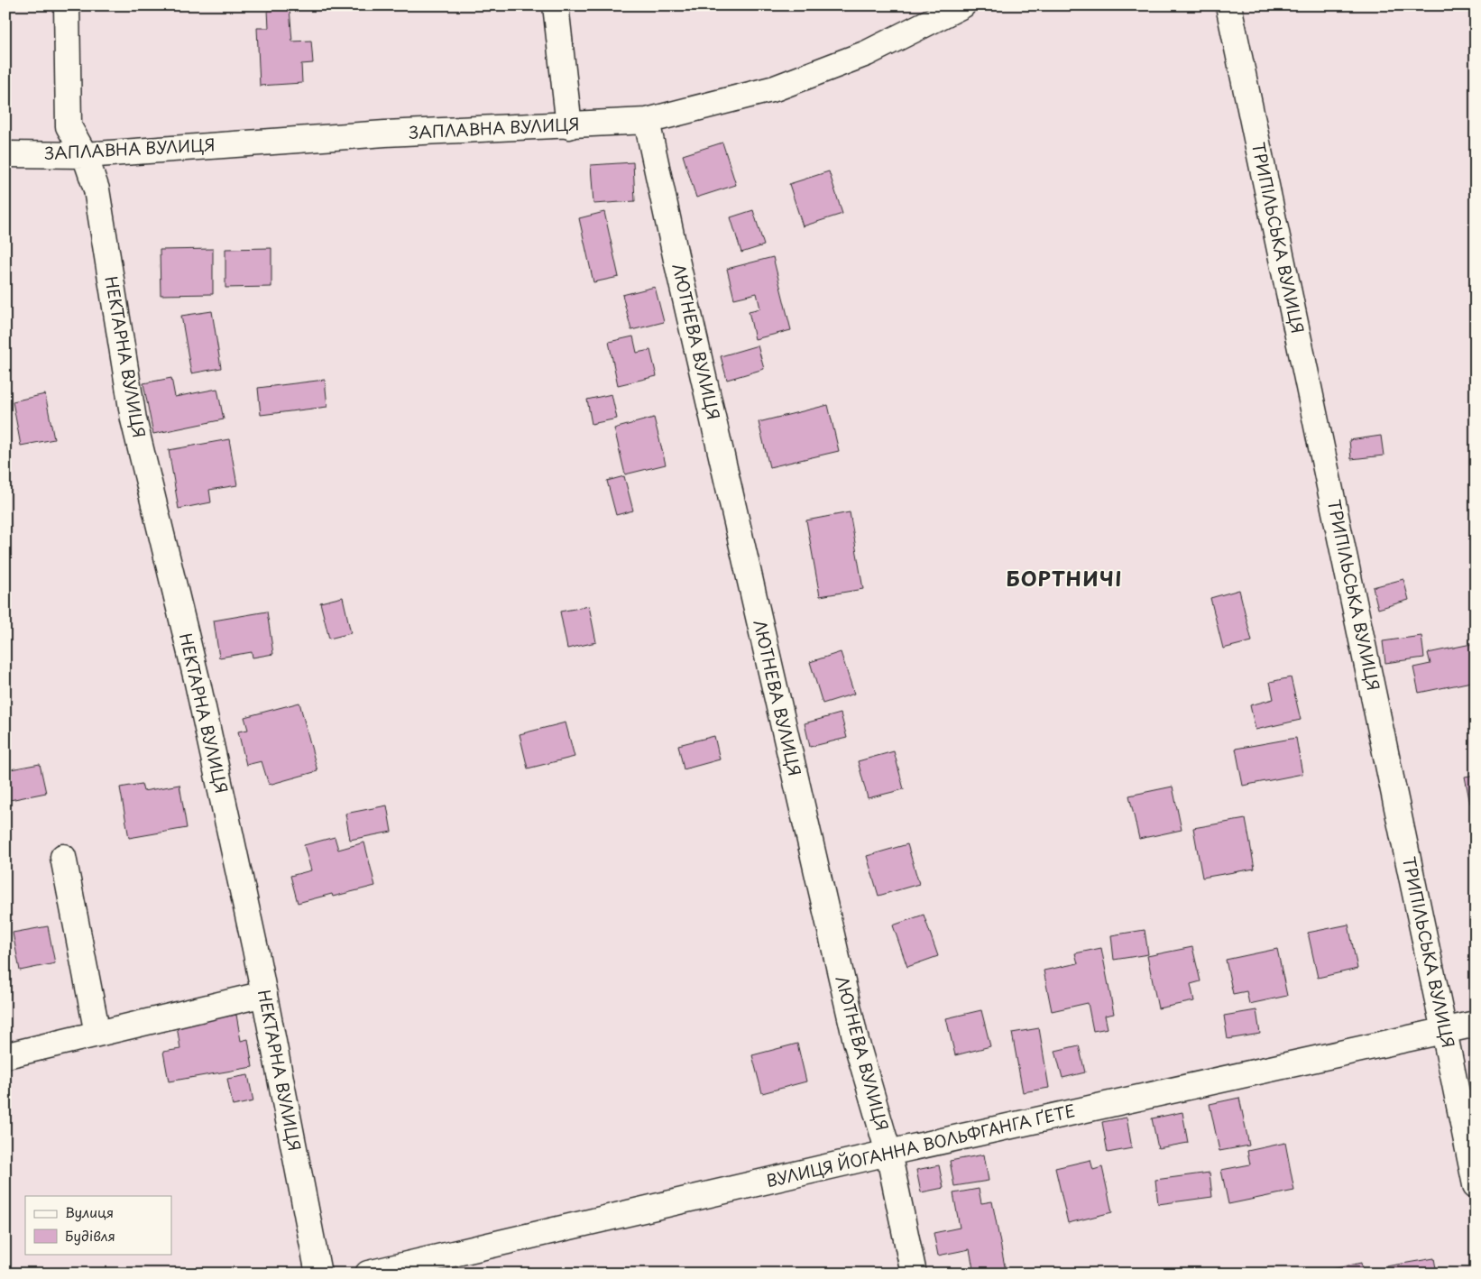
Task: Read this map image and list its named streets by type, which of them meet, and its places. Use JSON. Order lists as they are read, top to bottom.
{
  "streets": {
    "street": [
      "ЗАПЛАВНА ВУЛИЦЯ",
      "ТРИПІЛЬСЬКА ВУЛИЦЯ",
      "ЛЮТНЕВА ВУЛИЦЯ",
      "НЕКТАРНА ВУЛИЦЯ",
      "ВУЛИЦЯ ЙОГАННА ВОЛЬФГАНГА ҐЕТЕ"
    ]
  },
  "crossings": [
    ["ЗАПЛАВНА ВУЛИЦЯ", "ЛЮТНЕВА ВУЛИЦЯ"],
    ["ЗАПЛАВНА ВУЛИЦЯ", "НЕКТАРНА ВУЛИЦЯ"],
    ["ТРИПІЛЬСЬКА ВУЛИЦЯ", "ВУЛИЦЯ ЙОГАННА ВОЛЬФГАНГА ҐЕТЕ"],
    ["ЛЮТНЕВА ВУЛИЦЯ", "ВУЛИЦЯ ЙОГАННА ВОЛЬФГАНГА ҐЕТЕ"]
  ],
  "districts": ["БОРТНИЧІ"],
  "legend": ["Вулиця", "Будівля"]
}
